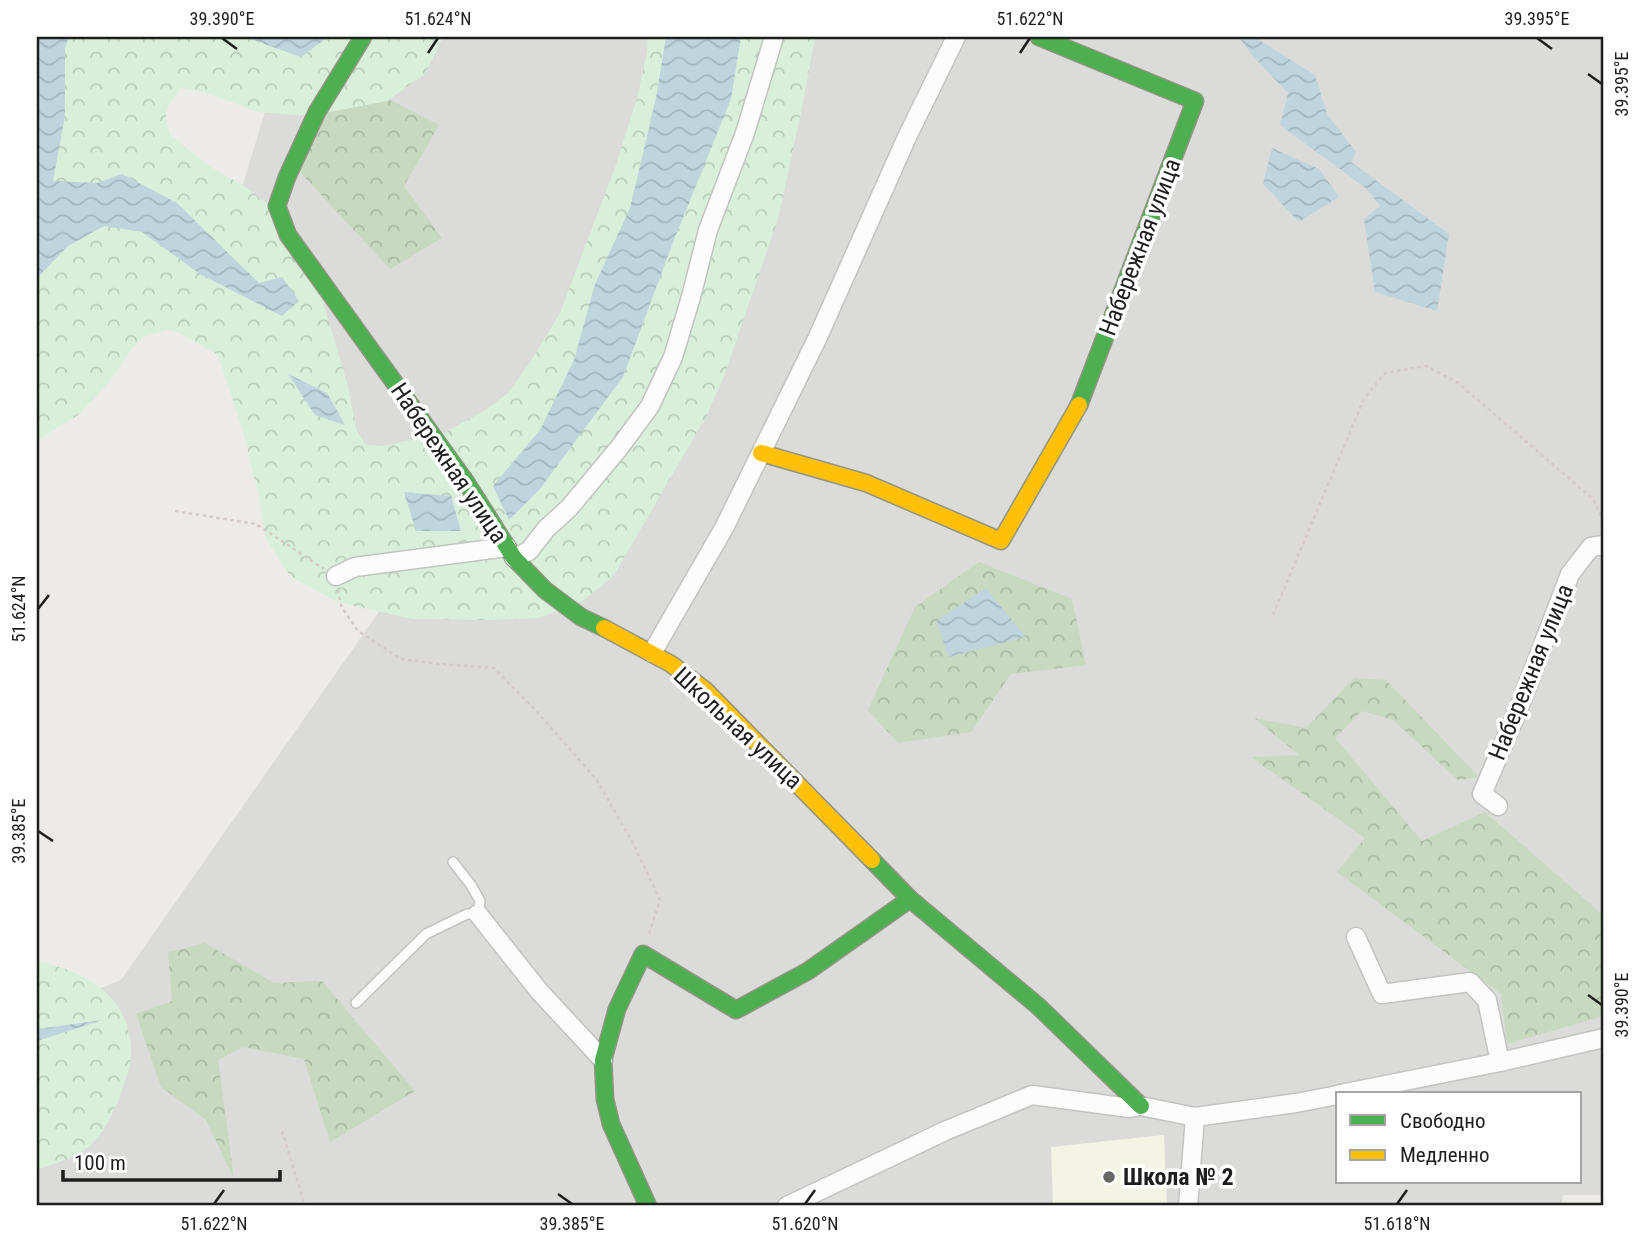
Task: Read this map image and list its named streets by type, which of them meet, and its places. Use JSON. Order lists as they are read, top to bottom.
{
  "streets": {
    "street": ["Набережная улица", "Школьная улица"]
  },
  "crossings": [
    ["Набережная улица", "Школьная улица"]
  ],
  "places": ["Школа № 2"],
  "legend": ["Свободно", "Медленно"],
  "scale_bar": "100 m",
  "coordinates": [
    "39.390°E",
    "51.624°N",
    "51.622°N",
    "39.395°E",
    "39.385°E",
    "51.620°N",
    "51.618°N"
  ]
}
